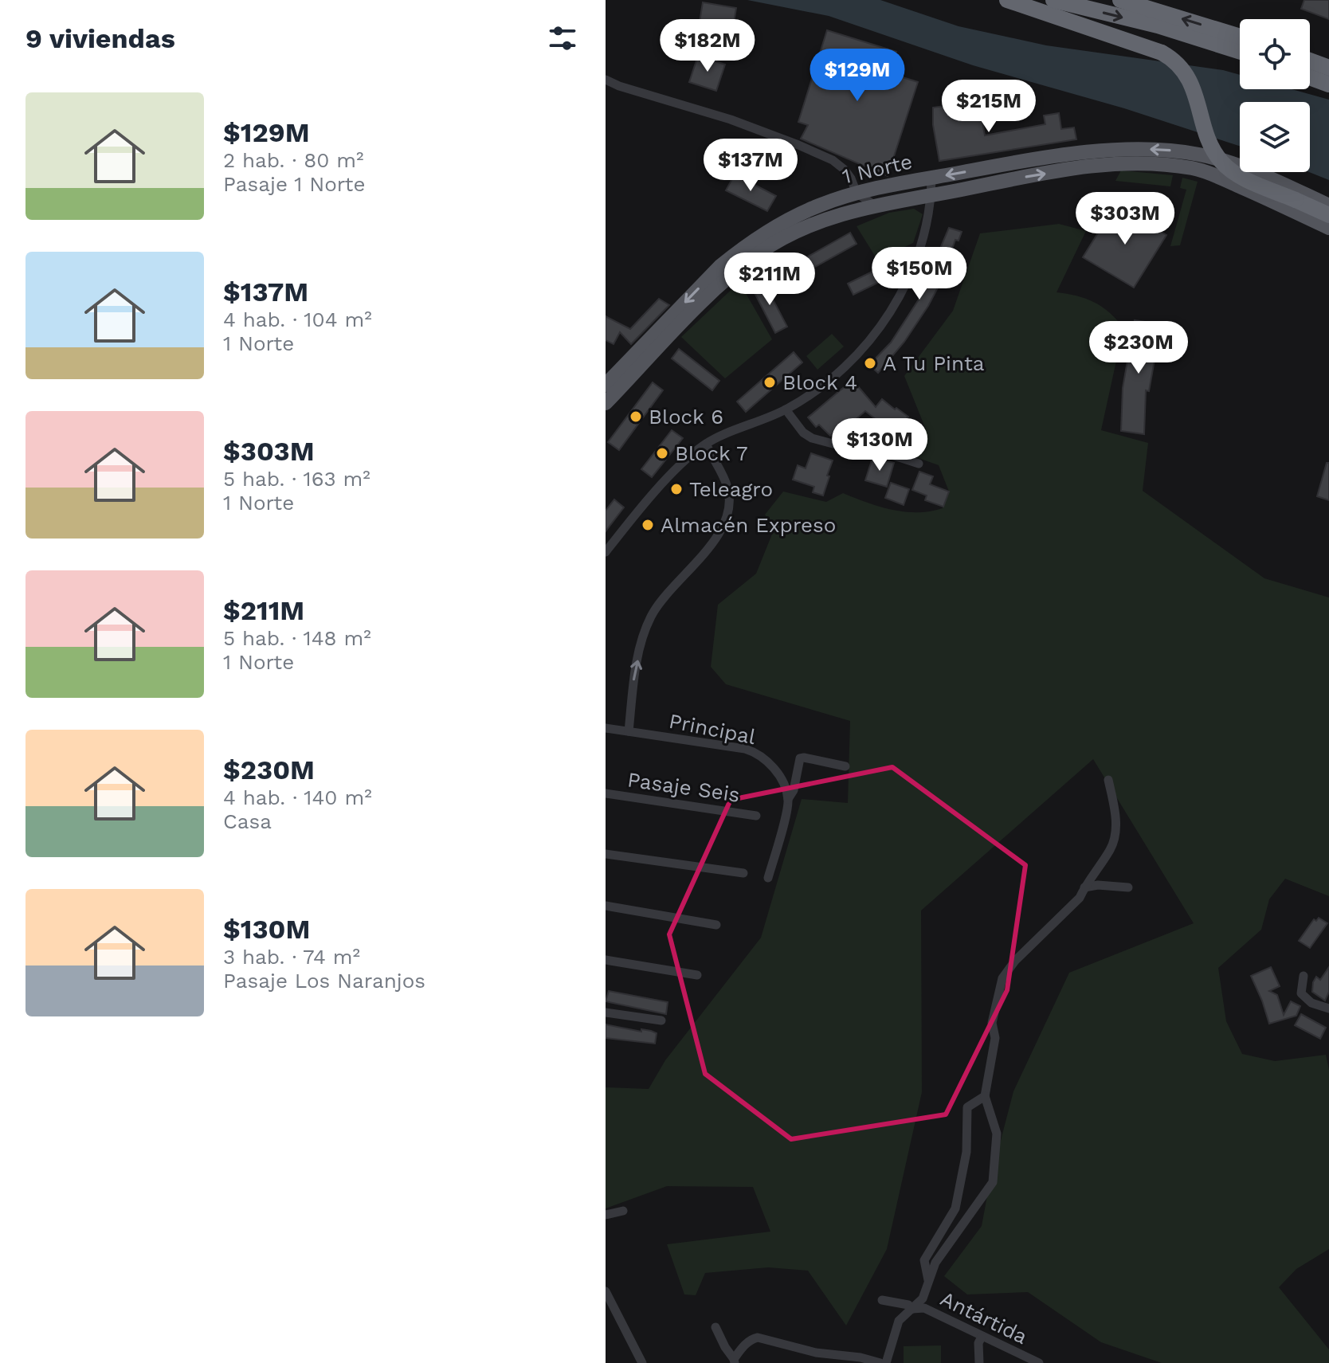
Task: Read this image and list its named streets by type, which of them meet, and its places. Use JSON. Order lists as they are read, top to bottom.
{
  "streets": {
    "main road": ["1 Norte"],
    "street": ["Principal", "Pasaje Seis", "Antártida"]
  },
  "places": [
    "A Tu Pinta",
    "Block 4",
    "Block 6",
    "Block 7",
    "Teleagro",
    "Almacén Expreso"
  ],
  "page": {
    "heading": "9 viviendas",
    "price": [
      "$182M",
      "$129M",
      "$215M",
      "$137M",
      "$303M",
      "$150M",
      "$211M",
      "$230M",
      "$130M"
    ],
    "list": [
      {
        "name": "$129M",
        "note": "2 hab. · 80 m² · Pasaje 1 Norte"
      },
      {
        "name": "$137M",
        "note": "4 hab. · 104 m² · 1 Norte"
      },
      {
        "name": "$303M",
        "note": "5 hab. · 163 m² · 1 Norte"
      },
      {
        "name": "$211M",
        "note": "5 hab. · 148 m² · 1 Norte"
      },
      {
        "name": "$230M",
        "note": "4 hab. · 140 m² · Casa"
      },
      {
        "name": "$130M",
        "note": "3 hab. · 74 m² · Pasaje Los Naranjos"
      }
    ]
  }
}
